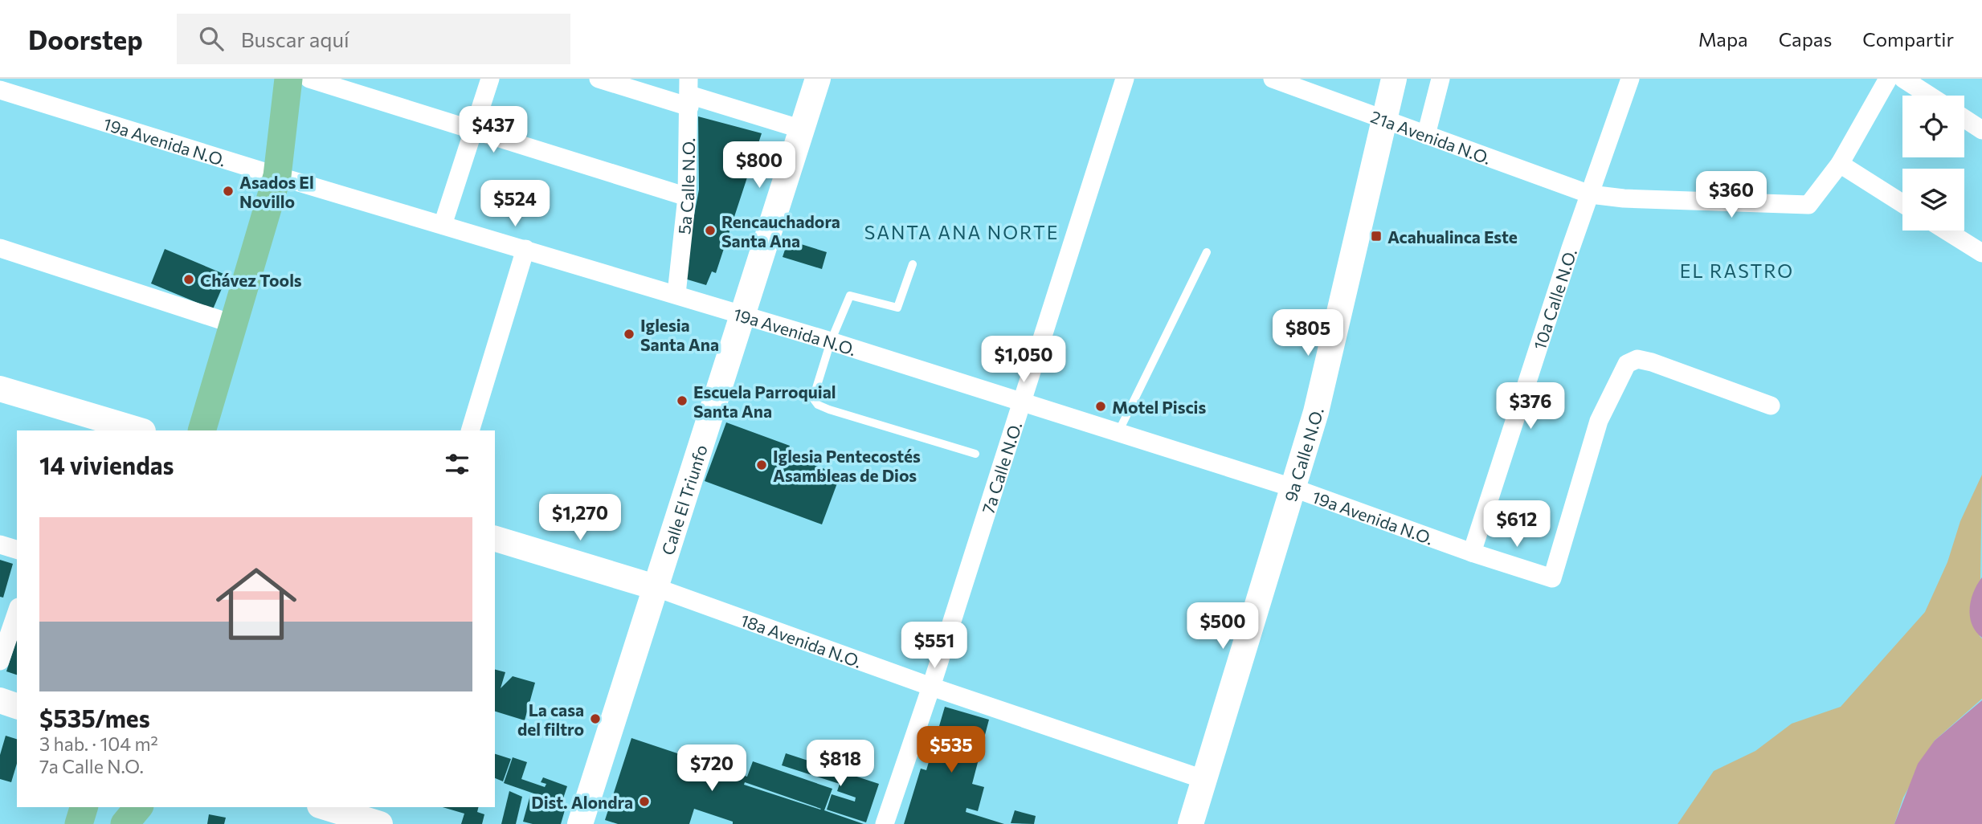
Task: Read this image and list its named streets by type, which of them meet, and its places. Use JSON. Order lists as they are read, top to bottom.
{
  "streets": {
    "street": [
      "21a Avenida N.O.",
      "19a Avenida N.O.",
      "5a Calle N.O.",
      "10a Calle N.O.",
      "9a Calle N.O.",
      "7a Calle N.O.",
      "Calle El Triunfo",
      "18a Avenida N.O."
    ]
  },
  "crossings": [
    ["21a Avenida N.O.", "10a Calle N.O."],
    ["21a Avenida N.O.", "9a Calle N.O."],
    ["19a Avenida N.O.", "5a Calle N.O."],
    ["19a Avenida N.O.", "10a Calle N.O."],
    ["19a Avenida N.O.", "9a Calle N.O."],
    ["19a Avenida N.O.", "7a Calle N.O."],
    ["19a Avenida N.O.", "Calle El Triunfo"],
    ["9a Calle N.O.", "18a Avenida N.O."],
    ["7a Calle N.O.", "18a Avenida N.O."],
    ["Calle El Triunfo", "18a Avenida N.O."]
  ],
  "districts": ["SANTA ANA NORTE", "EL RASTRO"],
  "places": {
    "other": [
      "Asados El Novillo",
      "Rencauchadora Santa Ana",
      "Chávez Tools",
      "Iglesia Santa Ana",
      "Escuela Parroquial Santa Ana",
      "Motel Piscis",
      "Iglesia Pentecostés Asambleas de Dios",
      "La casa del filtro",
      "Dist. Alondra"
    ],
    "transit": ["Acahualinca Este"]
  },
  "page": {
    "header": "Doorstep",
    "search": "Buscar aquí",
    "nav": ["Mapa", "Capas", "Compartir"],
    "price": [
      "$437",
      "$800",
      "$360",
      "$524",
      "$805",
      "$1,050",
      "$376",
      "$1,270",
      "$612",
      "$500",
      "$551",
      "$535",
      "$818",
      "$720"
    ],
    "heading": "14 viviendas",
    "list": [
      {
        "name": "$535/mes",
        "note": "3 hab. · 104 m² · 7a Calle N.O."
      }
    ]
  }
}
